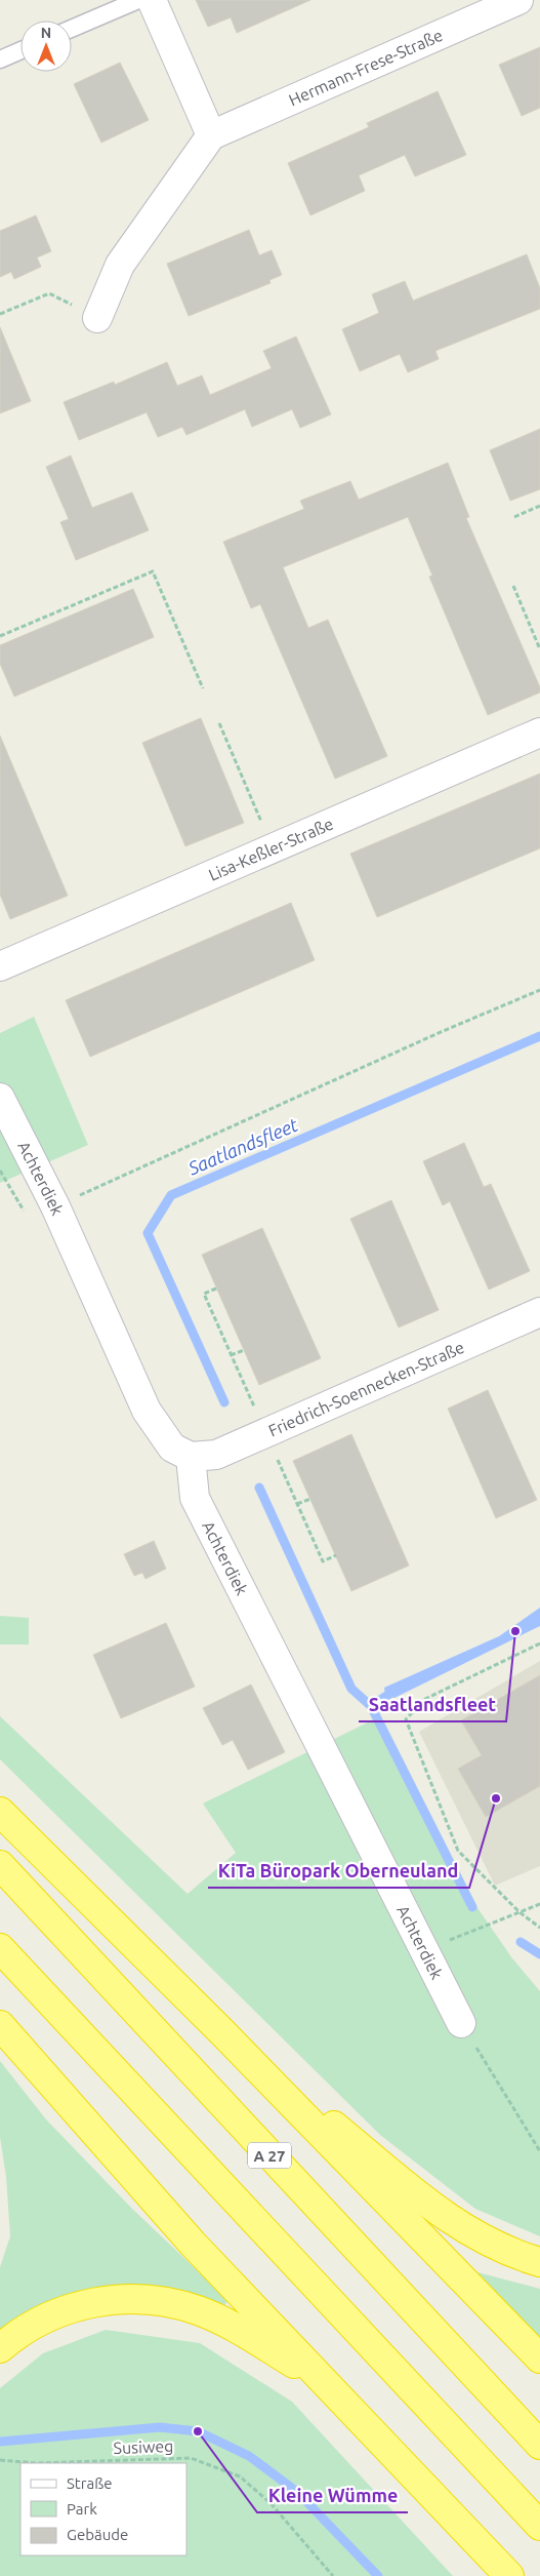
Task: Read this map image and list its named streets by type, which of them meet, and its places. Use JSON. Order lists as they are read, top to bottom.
{
  "streets": {
    "highway": ["A 27"],
    "street": [
      "Hermann-Frese-Straße",
      "Lisa-Keßler-Straße",
      "Achterdiek",
      "Friedrich-Soennecken-Straße"
    ],
    "path": ["Susiweg"]
  },
  "crossings": [
    ["Achterdiek", "Friedrich-Soennecken-Straße"]
  ],
  "water": ["Saatlandsfleet"],
  "places": ["Saatlandsfleet", "KiTa Büropark Oberneuland", "Kleine Wümme"],
  "legend": ["Straße", "Park", "Gebäude"],
  "north": "top"
}
